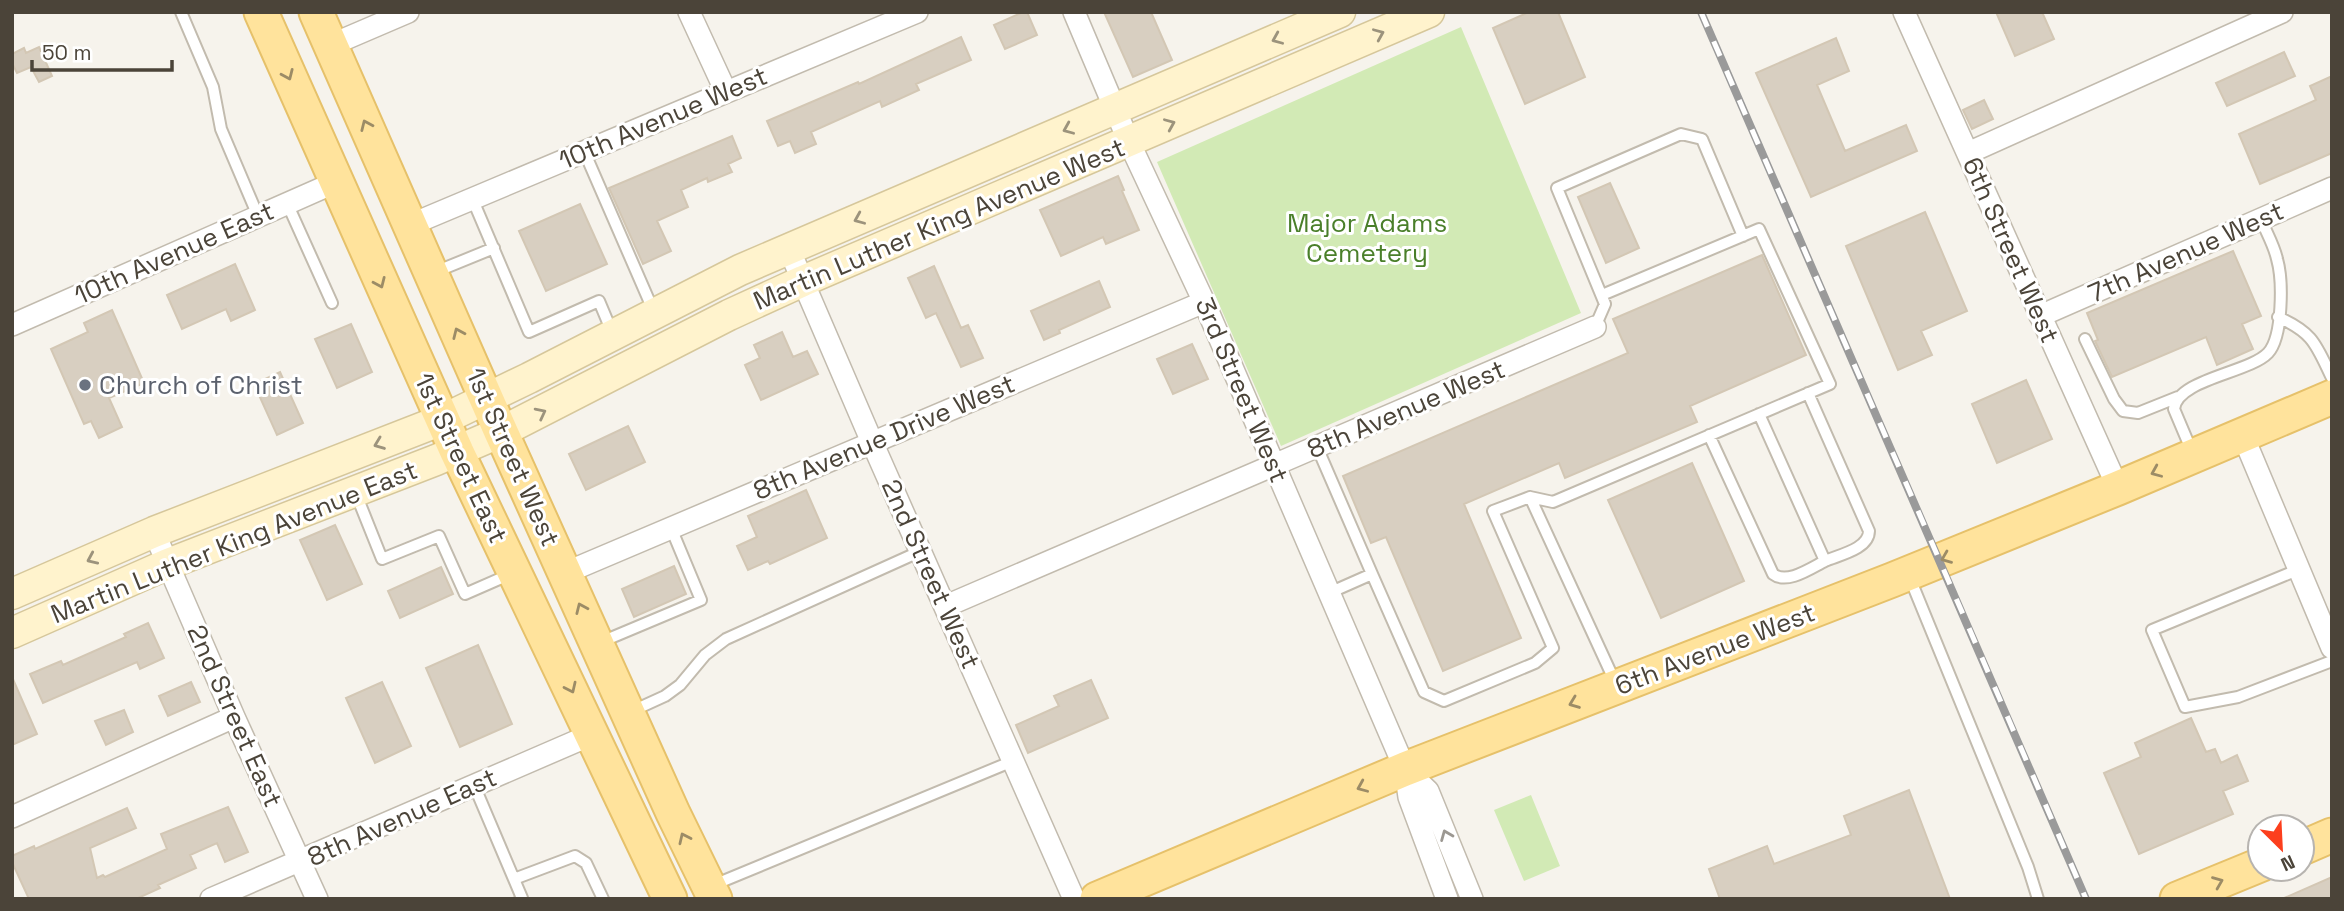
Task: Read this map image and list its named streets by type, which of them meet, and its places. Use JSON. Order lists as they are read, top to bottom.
{
  "streets": {
    "main road": ["1st Street West", "1st Street East", "6th Avenue West"],
    "street": [
      "10th Avenue West",
      "Martin Luther King Avenue West",
      "6th Street West",
      "7th Avenue West",
      "10th Avenue East",
      "3rd Street West",
      "8th Avenue West",
      "8th Avenue Drive West",
      "Martin Luther King Avenue East",
      "2nd Street West",
      "2nd Street East",
      "8th Avenue East"
    ]
  },
  "crossings": [
    ["10th Avenue West", "1st Street West"],
    ["Martin Luther King Avenue West", "3rd Street West"],
    ["Martin Luther King Avenue West", "1st Street West"],
    ["Martin Luther King Avenue West", "1st Street East"],
    ["Martin Luther King Avenue West", "Martin Luther King Avenue East"],
    ["Martin Luther King Avenue West", "2nd Street West"],
    ["6th Street West", "7th Avenue West"],
    ["6th Street West", "6th Avenue West"],
    ["10th Avenue East", "1st Street East"],
    ["3rd Street West", "8th Avenue West"],
    ["3rd Street West", "8th Avenue Drive West"],
    ["3rd Street West", "6th Avenue West"],
    ["8th Avenue West", "2nd Street West"],
    ["8th Avenue Drive West", "1st Street West"],
    ["8th Avenue Drive West", "2nd Street West"],
    ["1st Street East", "Martin Luther King Avenue East"],
    ["1st Street East", "8th Avenue East"],
    ["Martin Luther King Avenue East", "2nd Street East"],
    ["2nd Street East", "8th Avenue East"]
  ],
  "one_way": ["1st Street West", "1st Street East", "6th Avenue West"],
  "parks": ["Major Adams Cemetery"],
  "places": ["Church of Christ"],
  "scale_bar": "50 m",
  "north": "bottom right"
}
